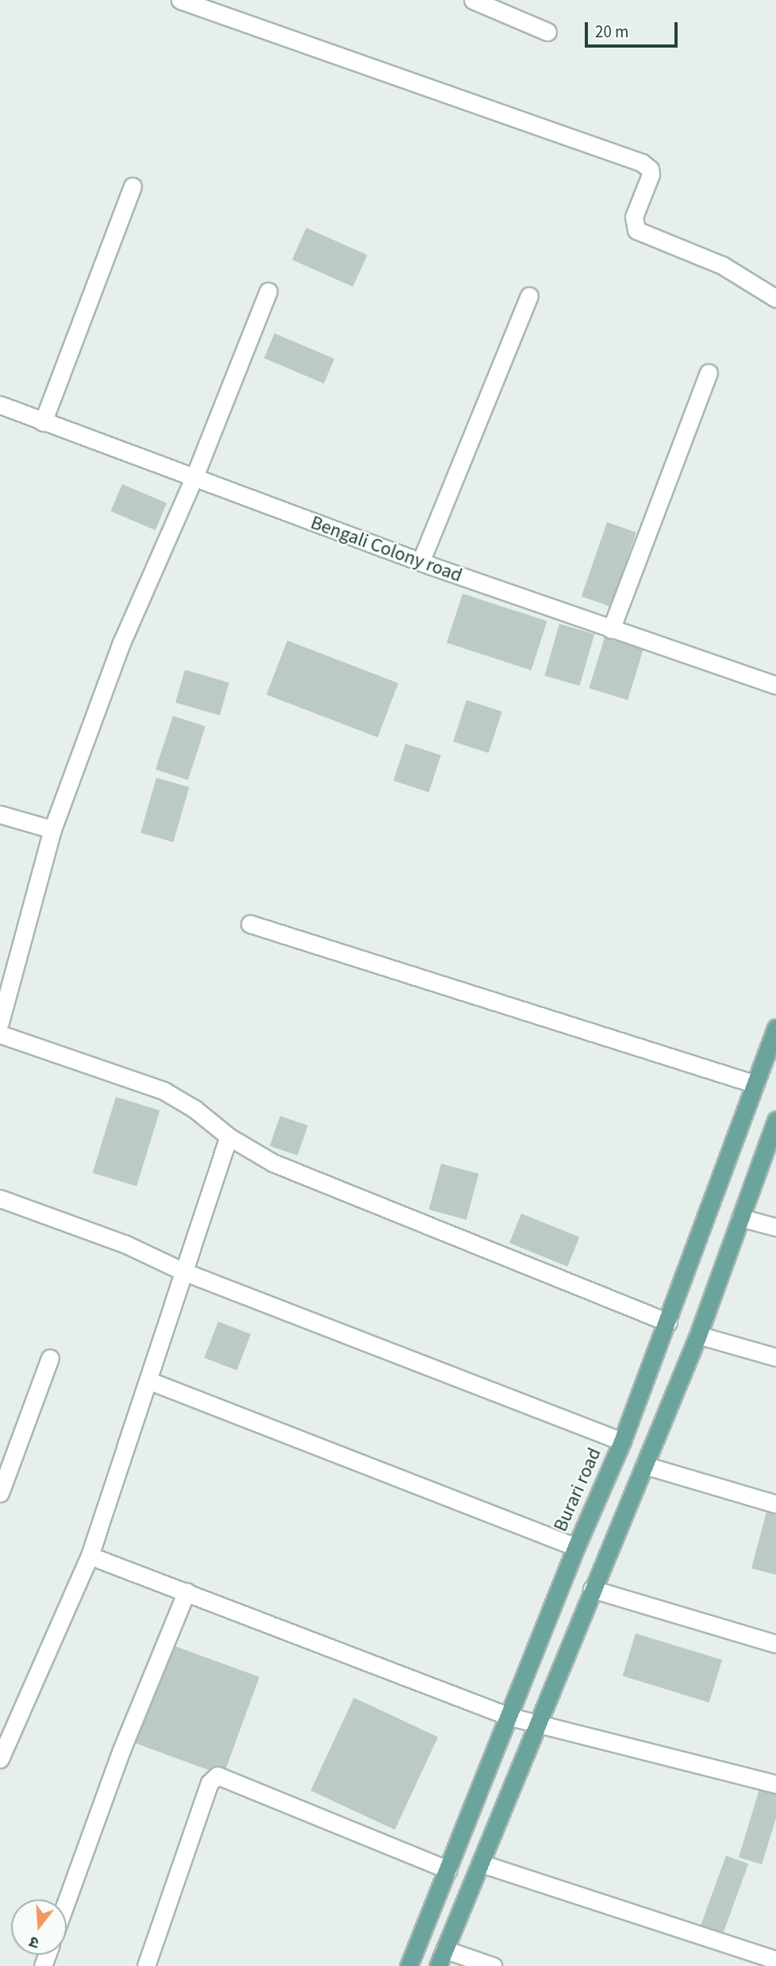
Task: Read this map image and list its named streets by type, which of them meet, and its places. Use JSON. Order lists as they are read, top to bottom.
{
  "streets": {
    "main road": ["Burari road"],
    "street": ["Bengali Colony road"]
  },
  "scale_bar": "20 m",
  "north": "bottom"
}
